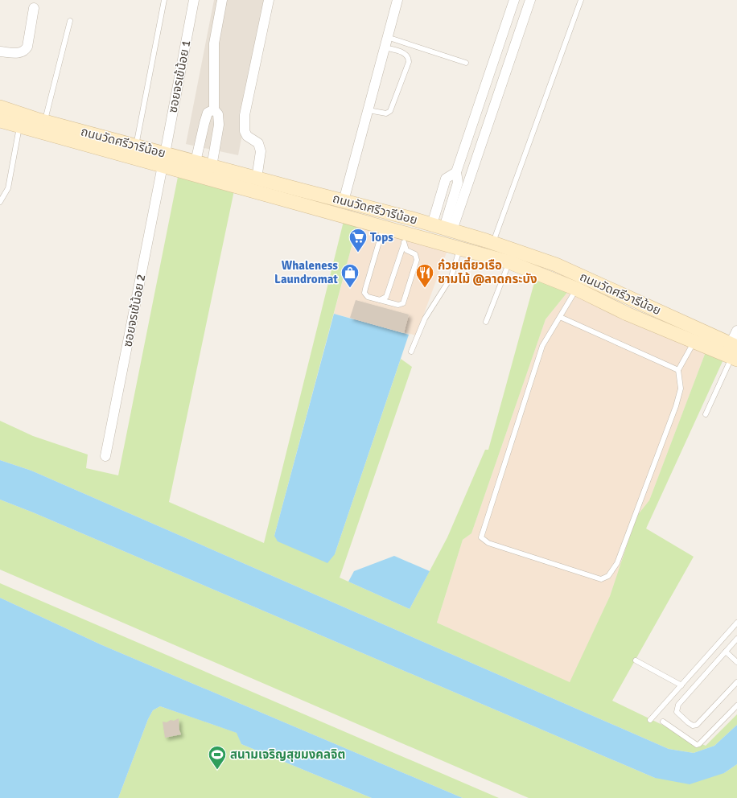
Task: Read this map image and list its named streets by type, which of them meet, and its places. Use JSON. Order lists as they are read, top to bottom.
{
  "streets": {
    "main road": ["ถนนวัดศรีวารีน้อย"],
    "street": ["ซอยจรเข้น้อย 1", "ซอยจรเข้น้อย 2"]
  },
  "crossings": [
    ["ซอยจรเข้น้อย 1", "ถนนวัดศรีวารีน้อย"],
    ["ซอยจรเข้น้อย 1", "ซอยจรเข้น้อย 2"],
    ["ถนนวัดศรีวารีน้อย", "ซอยจรเข้น้อย 2"]
  ],
  "places": {
    "supermarket": ["Tops"],
    "shop": ["Whaleness Laundromat"],
    "restaurant": ["ก๋วยเตี๋ยวเรือ ชามไม้ @ลาดกระบัง"],
    "sports": ["สนามเจริญสุขมงคลจิต"]
  }
}
